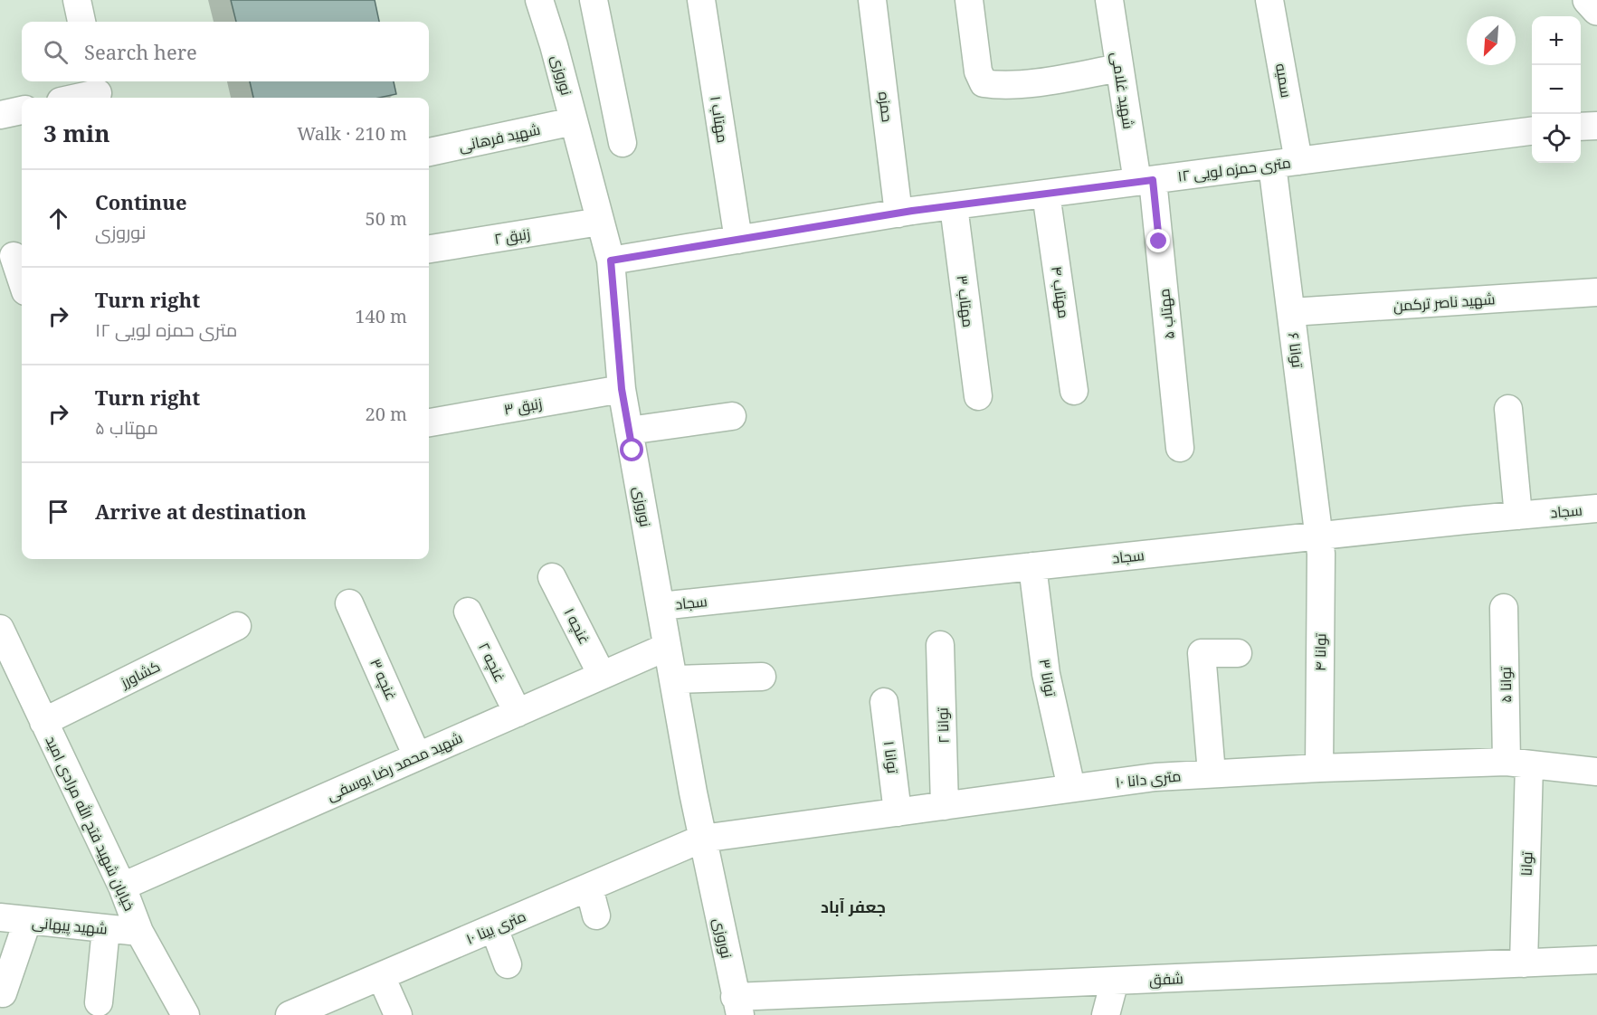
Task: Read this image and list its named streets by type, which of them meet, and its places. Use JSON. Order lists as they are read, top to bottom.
{
  "streets": {
    "street": [
      "نوروزی",
      "سمیه",
      "شهید غلامی",
      "حمزه",
      "مهتاب ۱",
      "شهید فرهانی",
      "۱۲ متری حمزه لویی",
      "زنبق ۲",
      "مهتاب ۴",
      "مهتاب ۳",
      "شهید ناصر ترکمن",
      "مهتاب ۵",
      "توانا ۶",
      "زنبق ۳",
      "سجاد",
      "غنچه ۱",
      "توانا ۴",
      "غنچه ۲",
      "کشاورز",
      "توانا ۳",
      "غنچه ۳",
      "توانا ۵",
      "توانا ۲",
      "توانا ۱",
      "شهید محمد رضا یوسفی",
      "۱۰ متری دانا",
      "خیابان شهید فتح الله مرادی امید",
      "توانا",
      "شهید پیهانی",
      "۱۰ متری بینا",
      "شفق"
    ]
  },
  "crossings": [
    ["نوروزی", "شهید فرهانی"],
    ["نوروزی", "۱۲ متری حمزه لویی"],
    ["نوروزی", "زنبق ۲"],
    ["نوروزی", "زنبق ۳"],
    ["نوروزی", "سجاد"],
    ["نوروزی", "شهید محمد رضا یوسفی"],
    ["نوروزی", "۱۰ متری دانا"],
    ["نوروزی", "۱۰ متری بینا"],
    ["نوروزی", "شفق"],
    ["سمیه", "۱۲ متری حمزه لویی"],
    ["سمیه", "توانا ۶"],
    ["شهید غلامی", "۱۲ متری حمزه لویی"],
    ["شهید غلامی", "مهتاب ۵"],
    ["حمزه", "۱۲ متری حمزه لویی"],
    ["مهتاب ۱", "۱۲ متری حمزه لویی"],
    ["۱۲ متری حمزه لویی", "مهتاب ۴"],
    ["۱۲ متری حمزه لویی", "مهتاب ۳"],
    ["۱۲ متری حمزه لویی", "مهتاب ۵"],
    ["۱۲ متری حمزه لویی", "توانا ۶"],
    ["شهید ناصر ترکمن", "توانا ۶"],
    ["توانا ۶", "سجاد"],
    ["توانا ۶", "توانا ۴"],
    ["سجاد", "توانا ۴"],
    ["سجاد", "توانا ۳"],
    ["غنچه ۱", "شهید محمد رضا یوسفی"],
    ["توانا ۴", "۱۰ متری دانا"],
    ["غنچه ۲", "شهید محمد رضا یوسفی"],
    ["کشاورز", "خیابان شهید فتح الله مرادی امید"],
    ["توانا ۳", "۱۰ متری دانا"],
    ["غنچه ۳", "شهید محمد رضا یوسفی"],
    ["توانا ۵", "۱۰ متری دانا"],
    ["توانا ۵", "توانا"],
    ["توانا ۲", "۱۰ متری دانا"],
    ["توانا ۱", "۱۰ متری دانا"],
    ["شهید محمد رضا یوسفی", "خیابان شهید فتح الله مرادی امید"],
    ["۱۰ متری دانا", "توانا"],
    ["۱۰ متری دانا", "۱۰ متری بینا"],
    ["خیابان شهید فتح الله مرادی امید", "شهید پیهانی"],
    ["توانا", "شفق"]
  ],
  "districts": ["جعفر آباد"],
  "north": "bottom left",
  "page": {
    "map_buttons": ["+", "−"],
    "search": "Search here",
    "heading": ["3 min", "Walk · 210 m"],
    "list": [
      ["Continue", "نوروزی", "50 m"],
      ["Turn right", "۱۲ متری حمزه لویی", "140 m"],
      ["Turn right", "مهتاب ۵", "20 m"],
      "Arrive at destination"
    ]
  }
}
